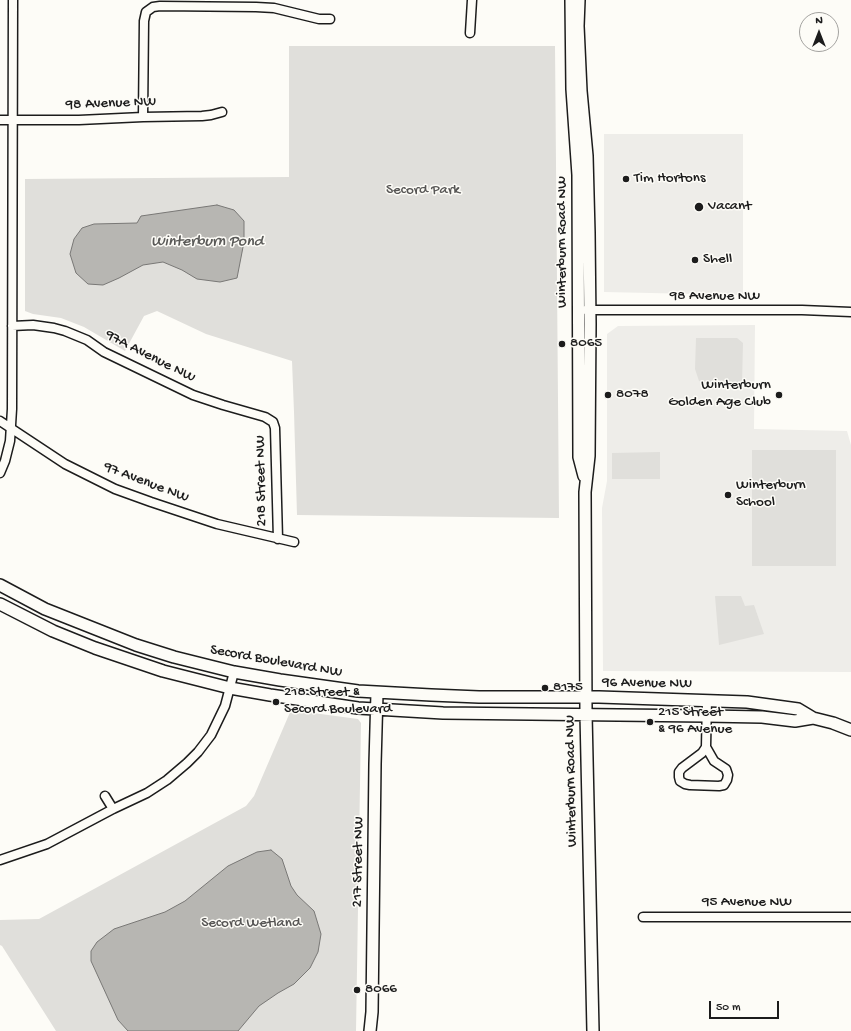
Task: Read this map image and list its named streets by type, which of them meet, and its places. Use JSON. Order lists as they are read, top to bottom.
{
  "streets": {
    "street": [
      "98 Avenue NW",
      "Winterburn Road NW",
      "97A Avenue NW",
      "218 Street NW",
      "97 Avenue NW",
      "Secord Boulevard NW",
      "96 Avenue NW",
      "217 Street NW",
      "95 Avenue NW"
    ]
  },
  "crossings": [
    ["98 Avenue NW", "Winterburn Road NW"],
    ["Winterburn Road NW", "Secord Boulevard NW"],
    ["Winterburn Road NW", "96 Avenue NW"],
    ["97A Avenue NW", "218 Street NW"],
    ["218 Street NW", "97 Avenue NW"],
    ["Secord Boulevard NW", "96 Avenue NW"],
    ["Secord Boulevard NW", "217 Street NW"]
  ],
  "water": ["Winterburn Pond"],
  "parks": ["Secord Park", "Secord Wetland"],
  "places": [
    "Tim Hortons",
    "Vacant",
    "Shell",
    "8065",
    "8078",
    "Winterburn Golden Age Club",
    "Winterburn School",
    "8175",
    "218 Street & Secord Boulevard",
    "215 Street & 96 Avenue",
    "8066"
  ],
  "scale_bar": "50 m",
  "north": "top"
}
